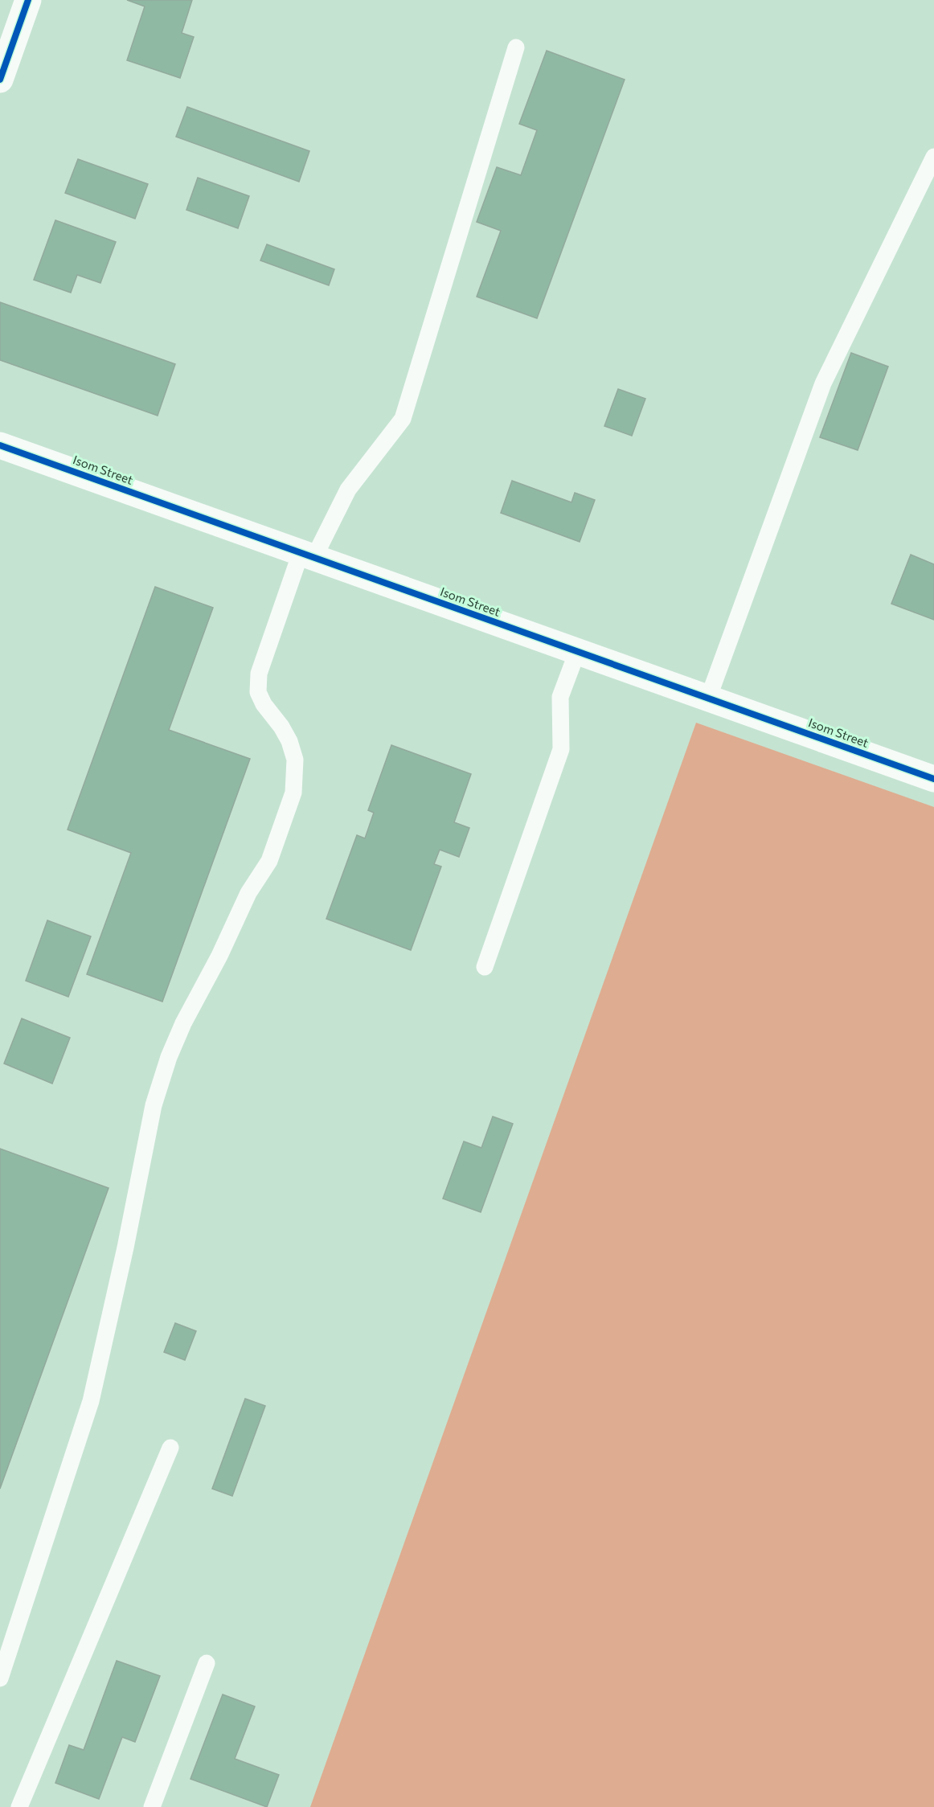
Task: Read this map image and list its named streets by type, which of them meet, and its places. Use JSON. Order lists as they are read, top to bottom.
{
  "streets": {
    "street": ["Isom Street"]
  }
}
